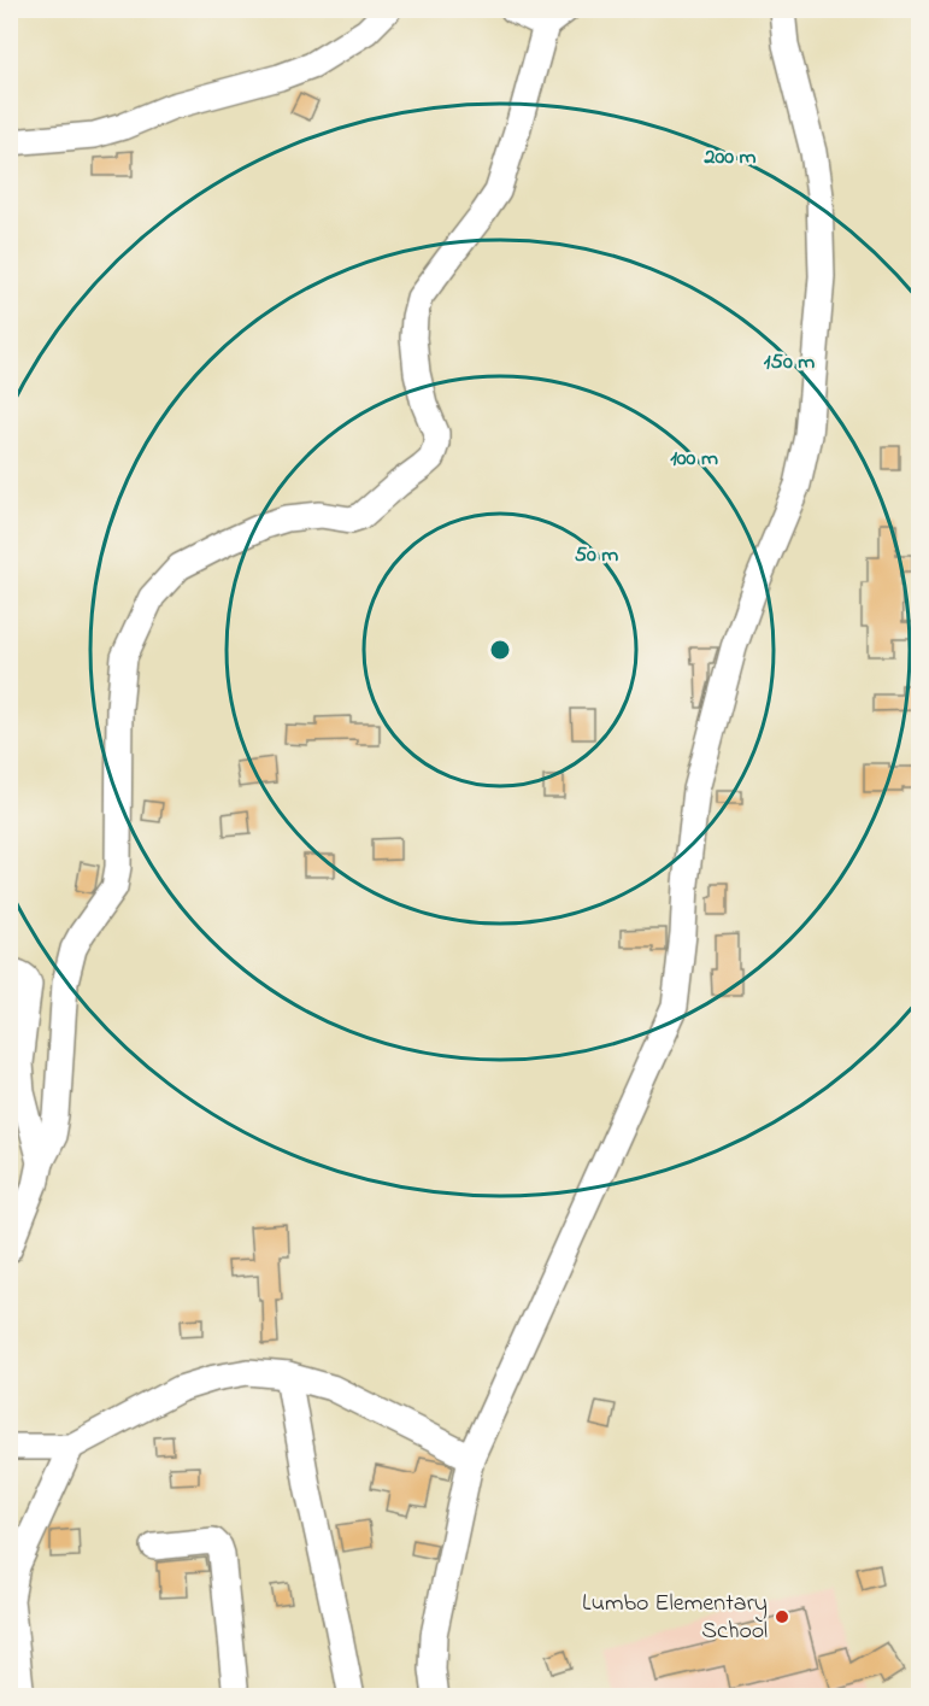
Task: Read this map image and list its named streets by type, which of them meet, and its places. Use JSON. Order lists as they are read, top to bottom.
{
  "places": ["Lumbo Elementary School"],
  "rings": [
    "200 m",
    "150 m",
    "100 m",
    "50 m"
  ]
}
